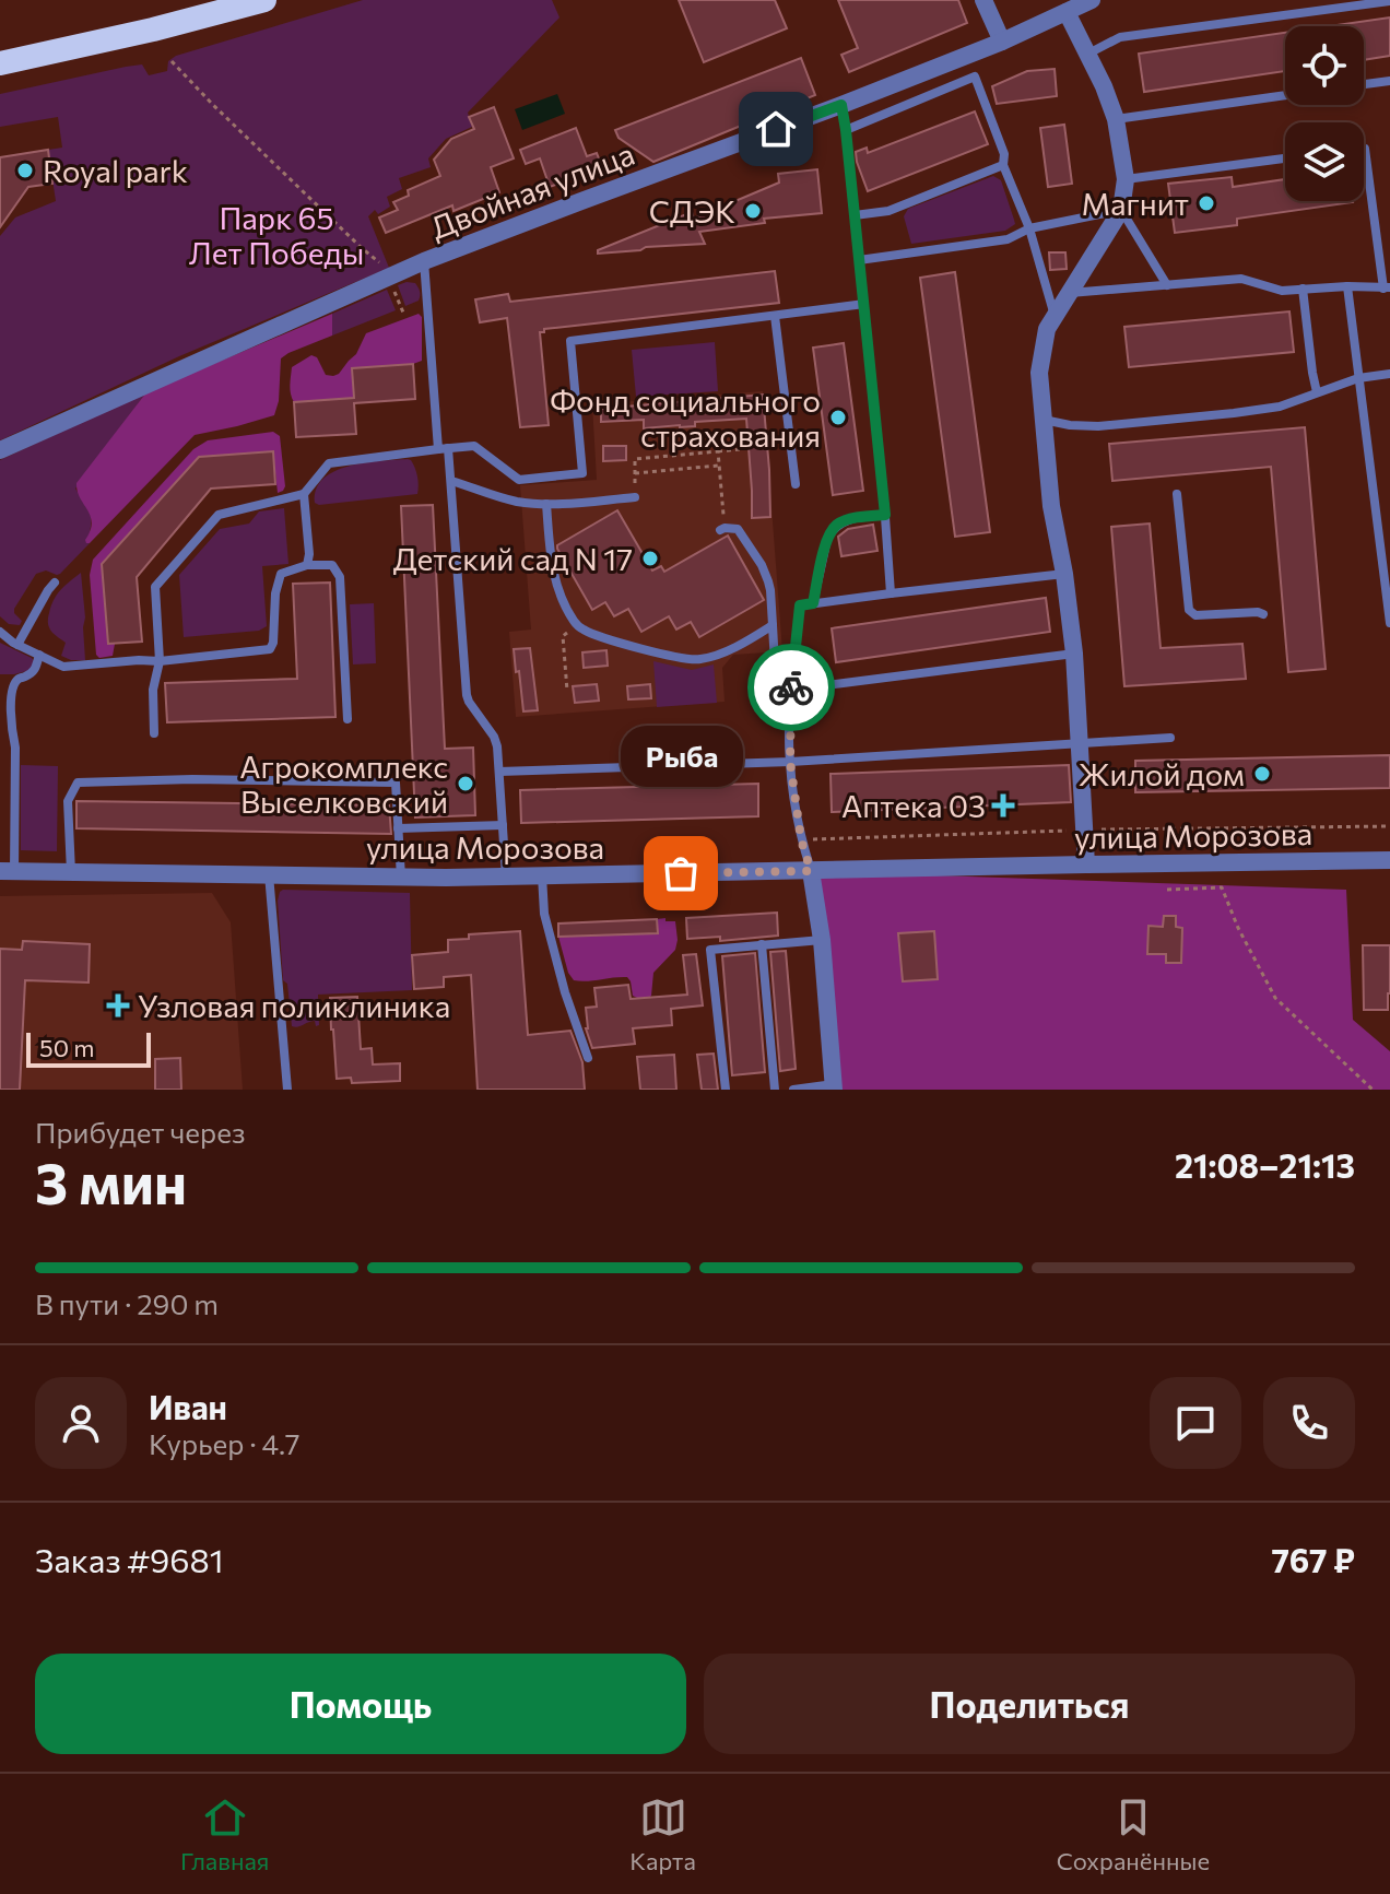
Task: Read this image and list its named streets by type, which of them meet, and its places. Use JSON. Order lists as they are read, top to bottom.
{
  "streets": {
    "street": ["Двойная улица", "улица Морозова"]
  },
  "parks": ["Парк 65 Лет Победы"],
  "places": {
    "other": [
      "Royal park",
      "Магнит",
      "СДЭК",
      "Фонд социального страхования",
      "Детский сад N 17",
      "Жилой дом",
      "Агрокомплекс Выселковский",
      "Рыба"
    ],
    "health": ["Аптека 03", "Узловая поликлиника"]
  },
  "scale_bar": "50 m",
  "page": {
    "bubble": "Рыба",
    "scale": "50 m",
    "heading": ["3 мин", "Прибудет через", "21:08–21:13"],
    "panel": [
      "Иван",
      "Курьер · 4.7",
      "Заказ #9681",
      "767 ₽"
    ],
    "bar": "В пути · 290 m",
    "buttons": ["Помощь", "Поделиться"],
    "tabs": ["Главная", "Карта", "Сохранённые"]
  }
}
